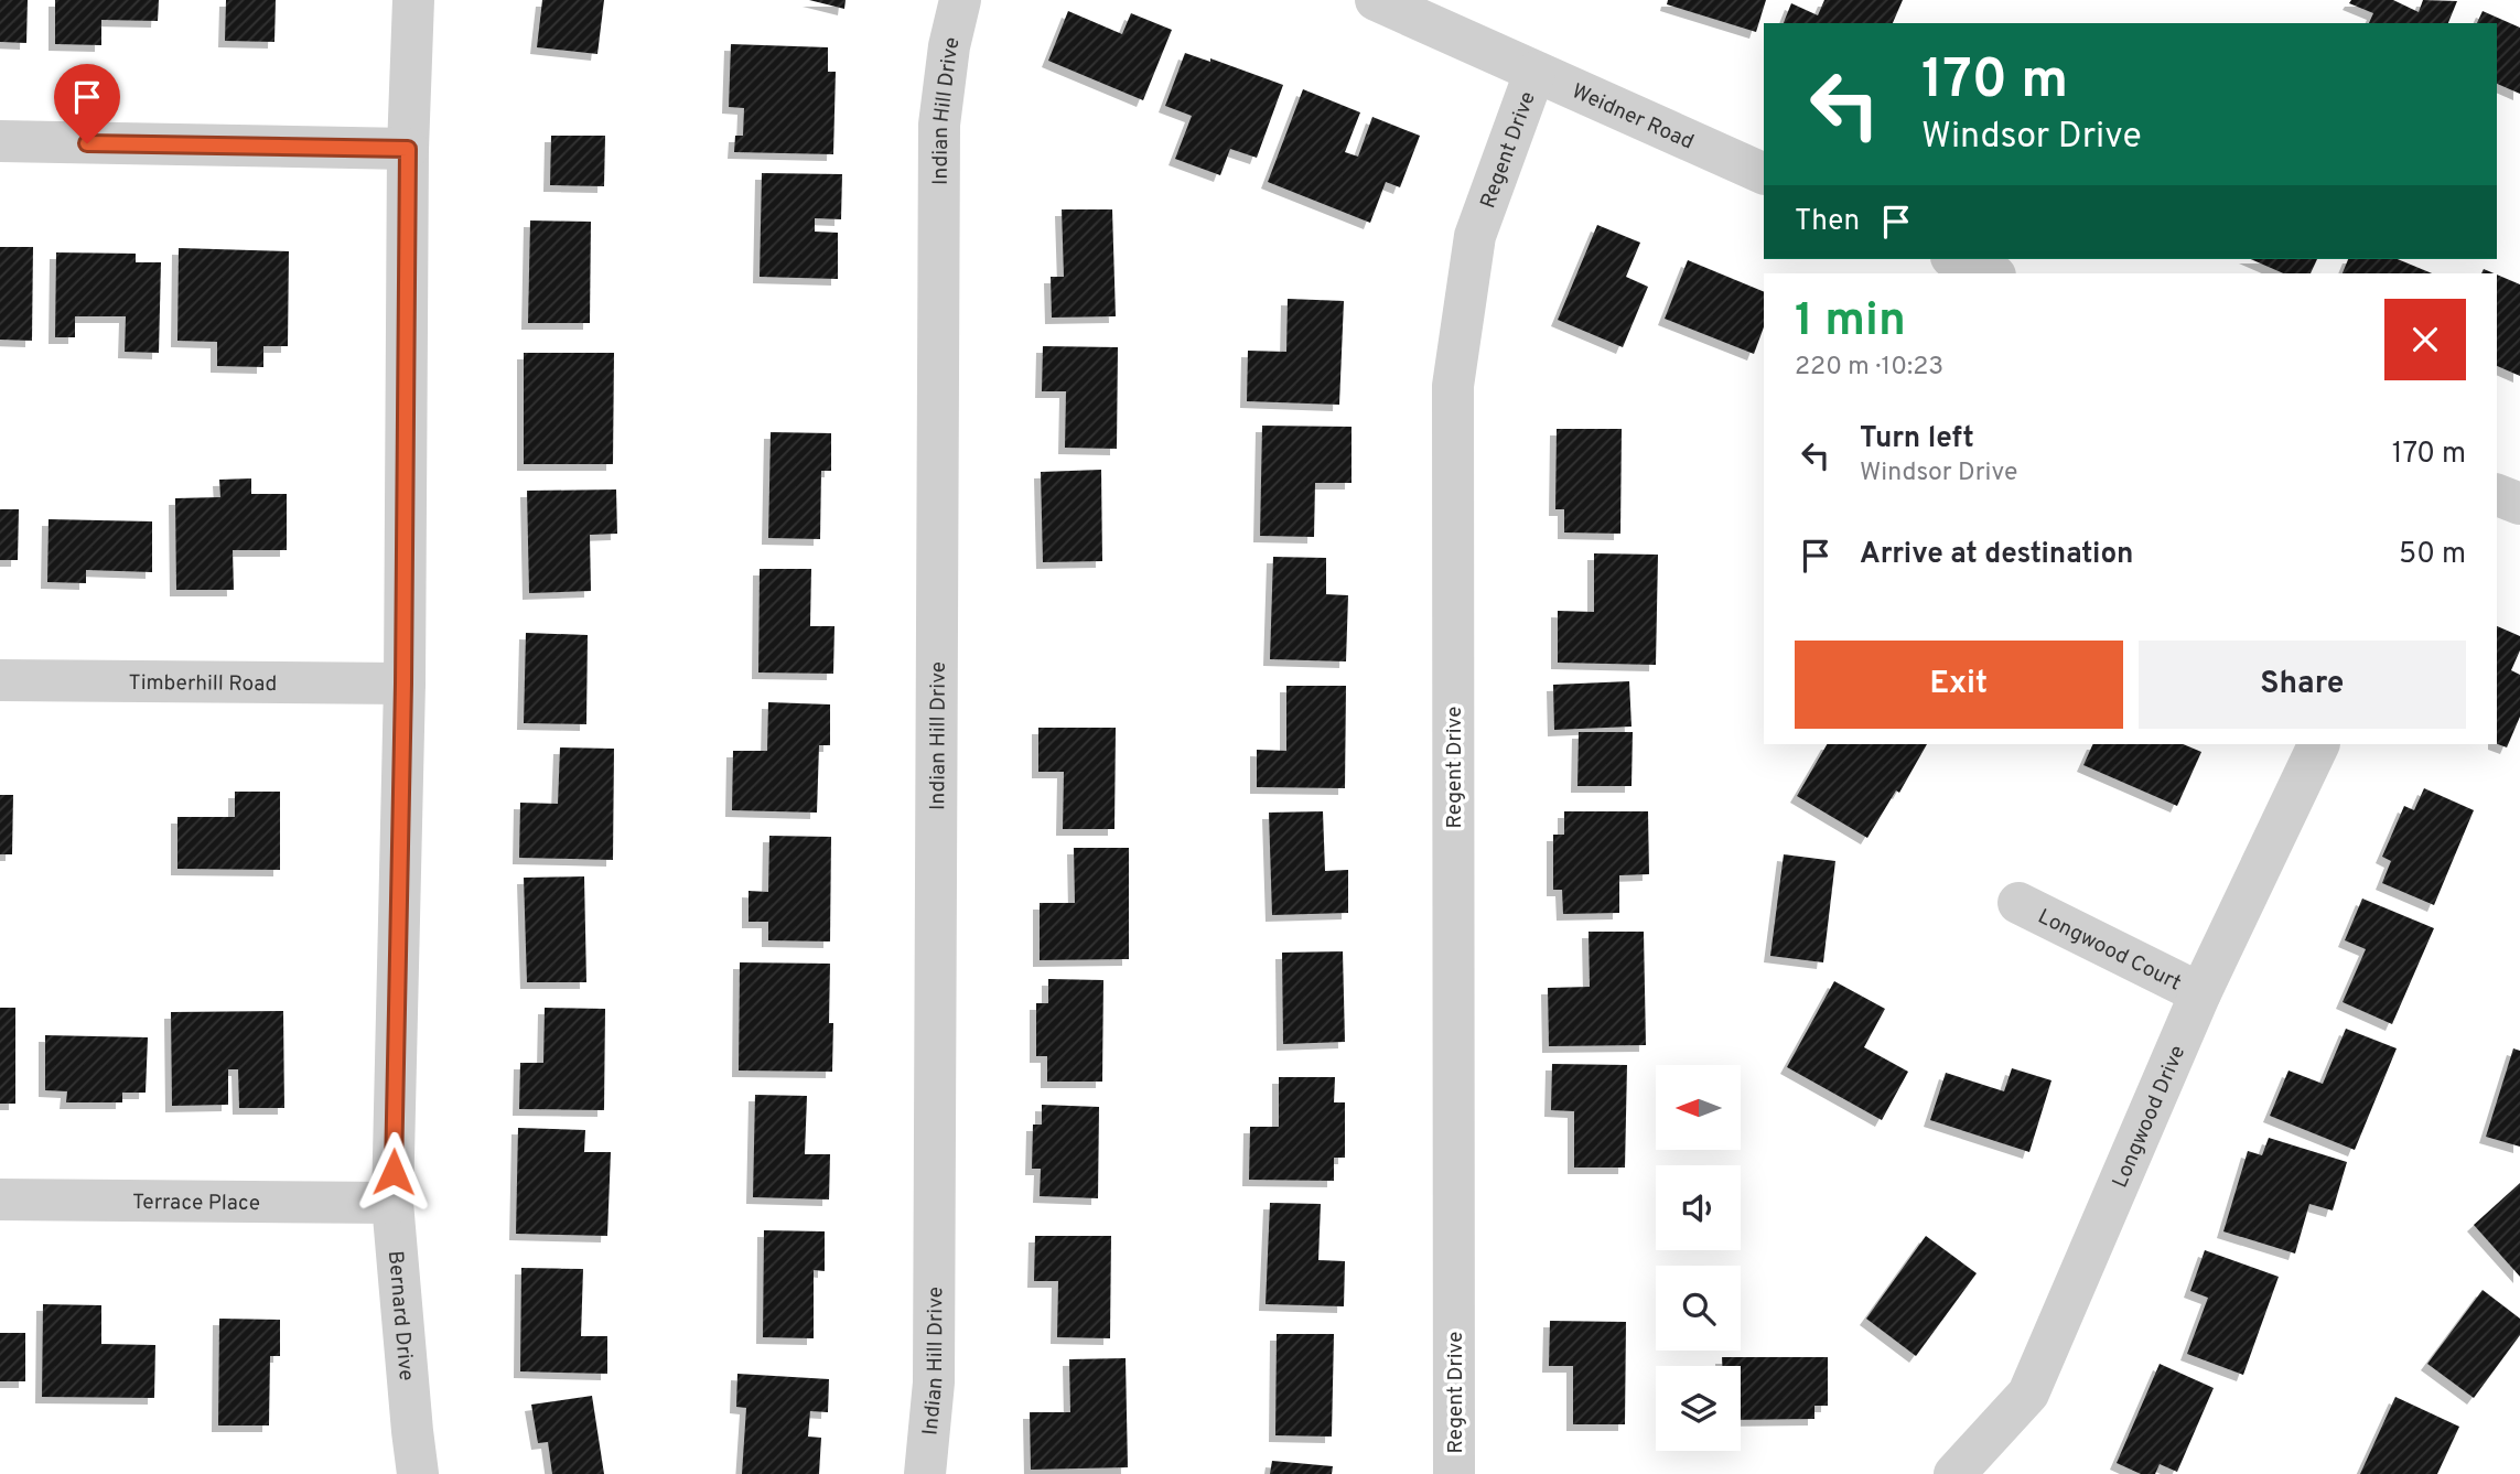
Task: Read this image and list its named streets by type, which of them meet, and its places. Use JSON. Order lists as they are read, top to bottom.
{
  "streets": {
    "street": [
      "Indian Hill Drive",
      "Weidner Road",
      "Regent Drive",
      "Timberhill Road",
      "Longwood Court",
      "Longwood Drive",
      "Terrace Place",
      "Bernard Drive"
    ]
  },
  "crossings": [
    ["Weidner Road", "Regent Drive"],
    ["Timberhill Road", "Bernard Drive"],
    ["Longwood Court", "Longwood Drive"],
    ["Terrace Place", "Bernard Drive"]
  ],
  "north": "left",
  "page": {
    "turn": ["170 m", "Windsor Drive"],
    "then": "Then",
    "heading": ["1 min", "220 m · 10:23"],
    "list": [
      {
        "name": "Turn left",
        "note": "Windsor Drive",
        "value": "170 m"
      },
      {
        "name": "Arrive at destination",
        "value": "50 m"
      }
    ],
    "buttons": ["Exit", "Share"]
  }
}
